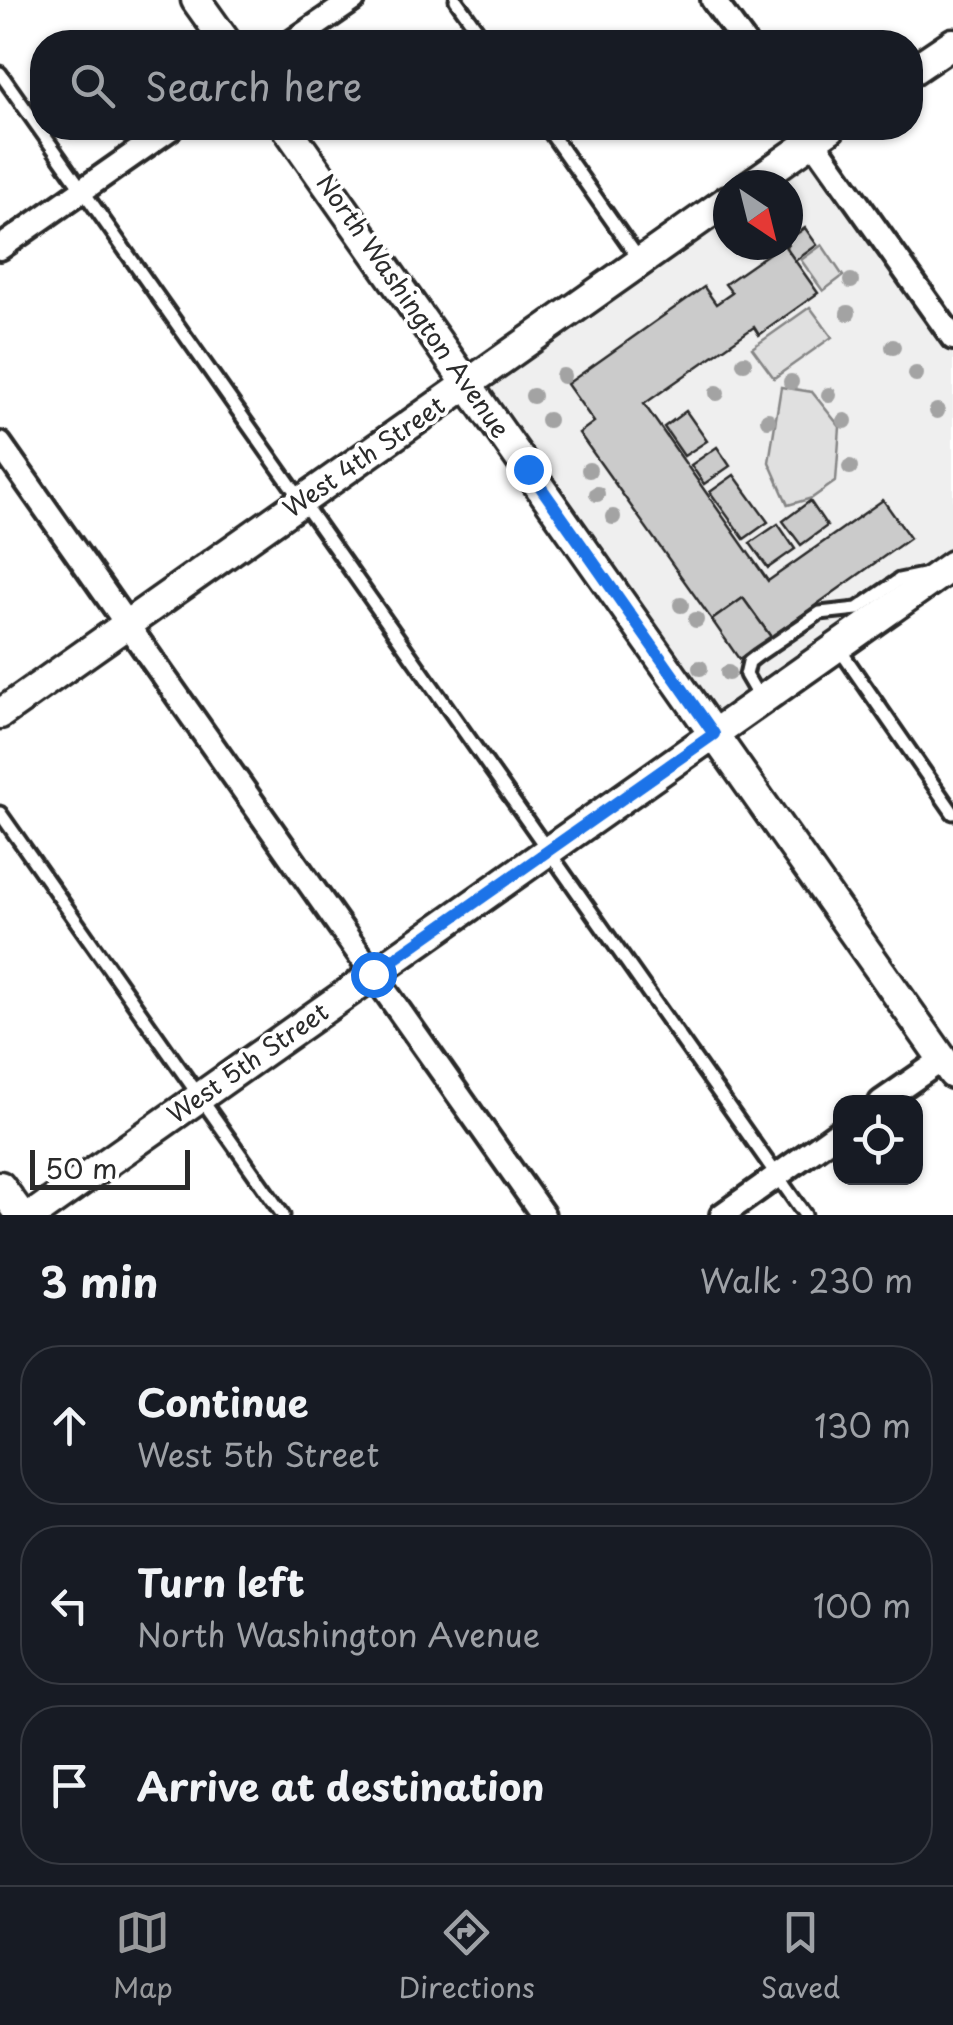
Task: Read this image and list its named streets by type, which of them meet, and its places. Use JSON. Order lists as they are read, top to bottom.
{
  "streets": {
    "street": ["North Washington Avenue", "West 4th Street", "West 5th Street"]
  },
  "crossings": [
    ["North Washington Avenue", "West 4th Street"],
    ["North Washington Avenue", "West 5th Street"]
  ],
  "scale_bar": "50 m",
  "north": "bottom right",
  "page": {
    "search": "Search here",
    "scale": "50 m",
    "heading": ["3 min", "Walk · 230 m"],
    "list": [
      ["Continue", "West 5th Street", "130 m"],
      ["Turn left", "North Washington Avenue", "100 m"],
      "Arrive at destination"
    ],
    "nav": ["Map", "Directions", "Saved"]
  }
}
